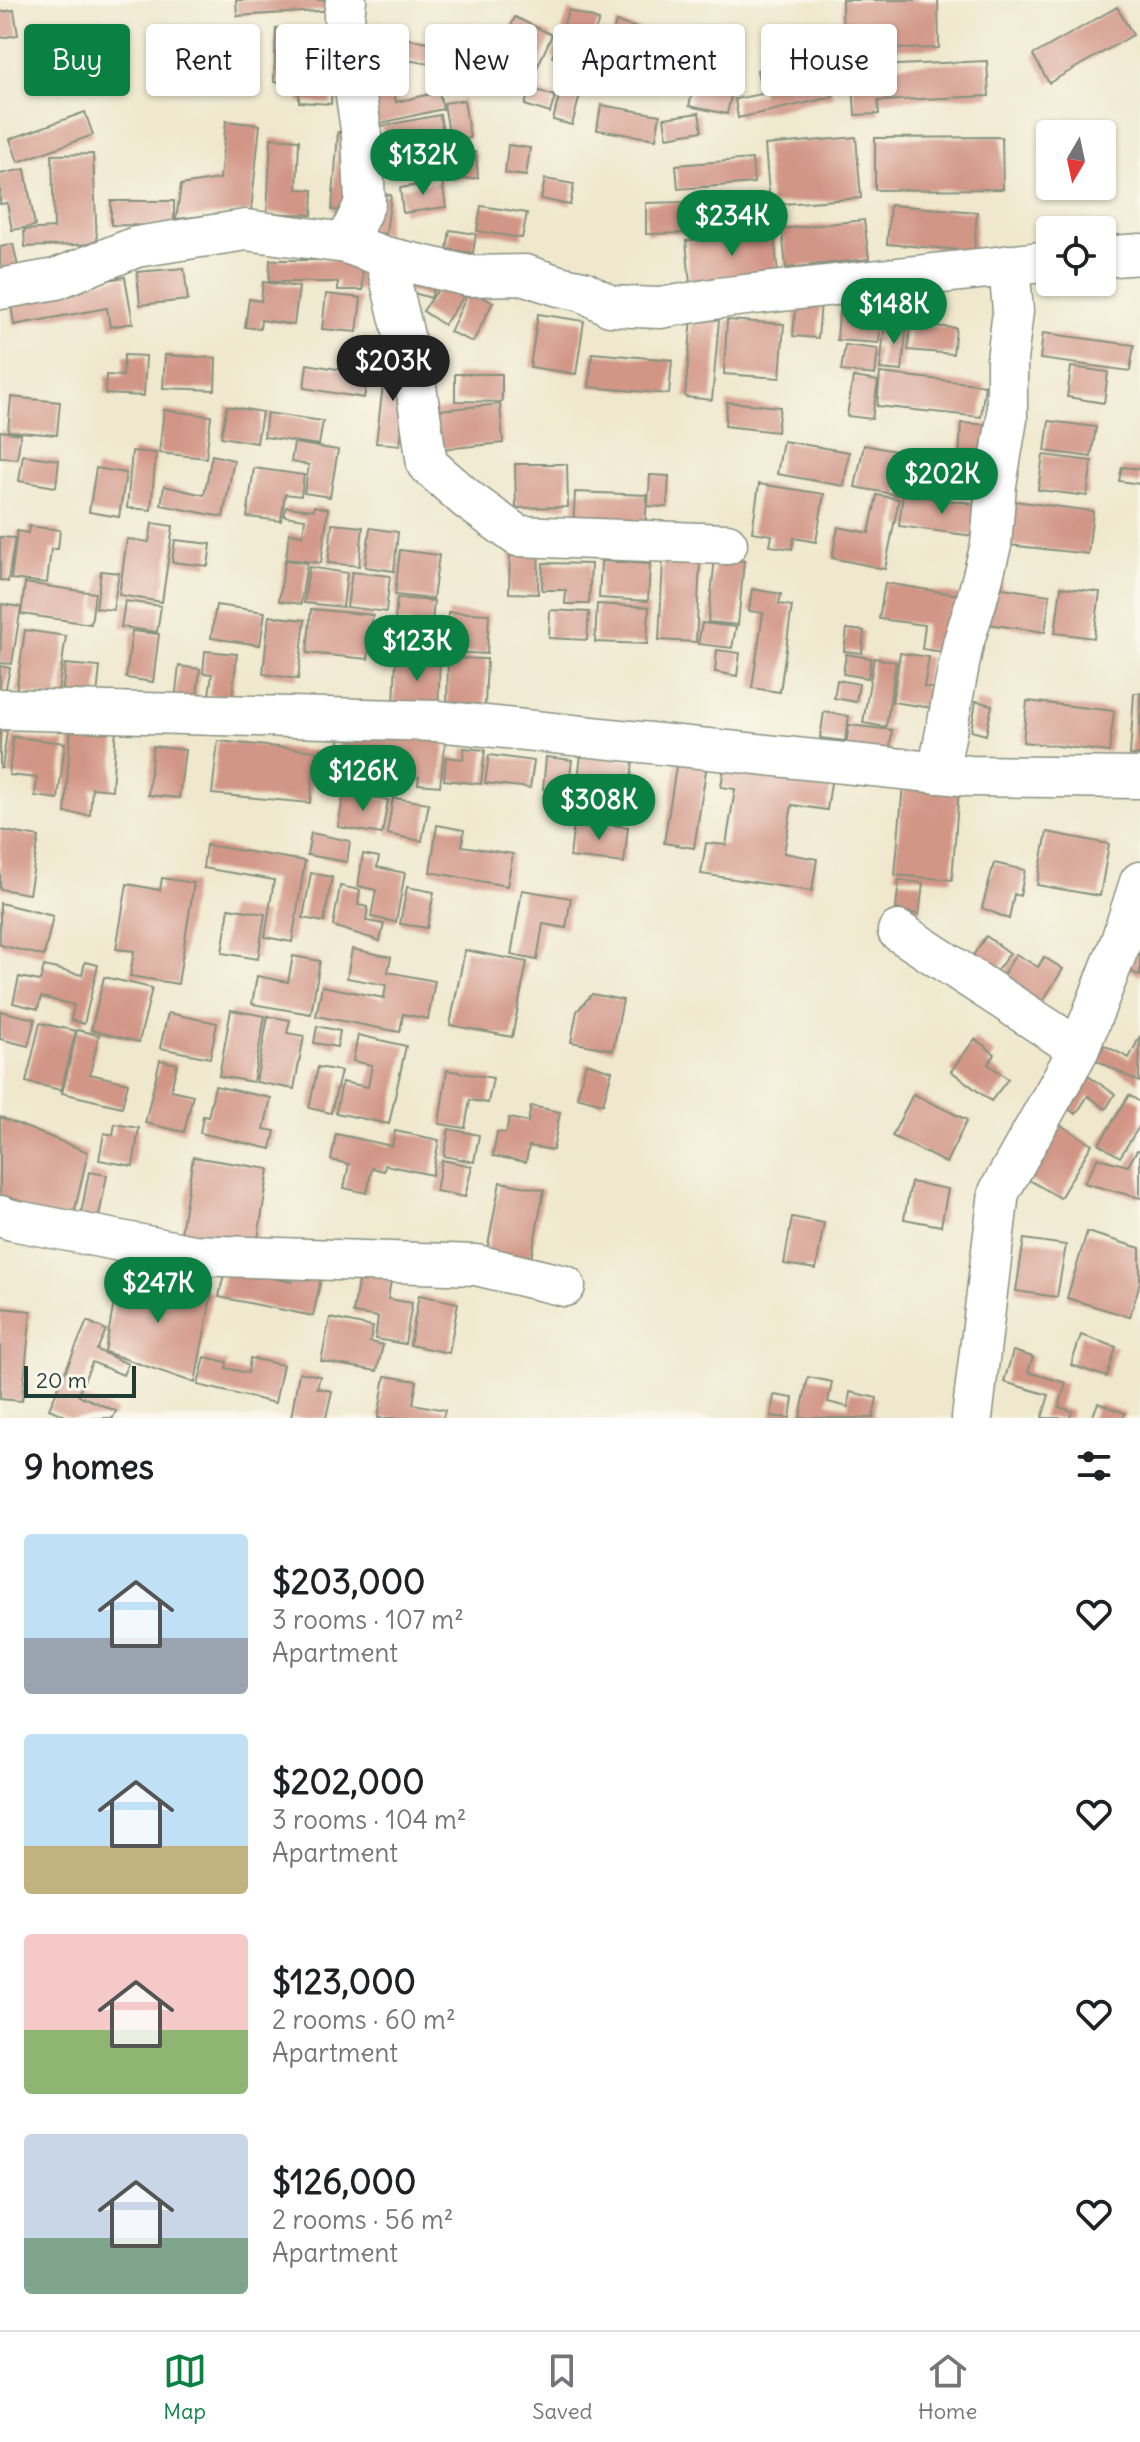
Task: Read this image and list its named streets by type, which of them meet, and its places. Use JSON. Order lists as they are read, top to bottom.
{
  "scale_bar": "20 m",
  "north": "bottom",
  "page": {
    "chip": [
      "Buy",
      "Rent",
      "Filters",
      "New",
      "Apartment",
      "House"
    ],
    "price": [
      "$132K",
      "$234K",
      "$148K",
      "$203K",
      "$202K",
      "$123K",
      "$126K",
      "$308K",
      "$247K"
    ],
    "scale": "20 m",
    "heading": "9 homes",
    "list": [
      {
        "name": "$203,000",
        "note": "3 rooms · 107 m² · Apartment"
      },
      {
        "name": "$202,000",
        "note": "3 rooms · 104 m² · Apartment"
      },
      {
        "name": "$123,000",
        "note": "2 rooms · 60 m² · Apartment"
      },
      {
        "name": "$126,000",
        "note": "2 rooms · 56 m² · Apartment"
      }
    ],
    "tabs": ["Map", "Saved", "Home"]
  }
}
